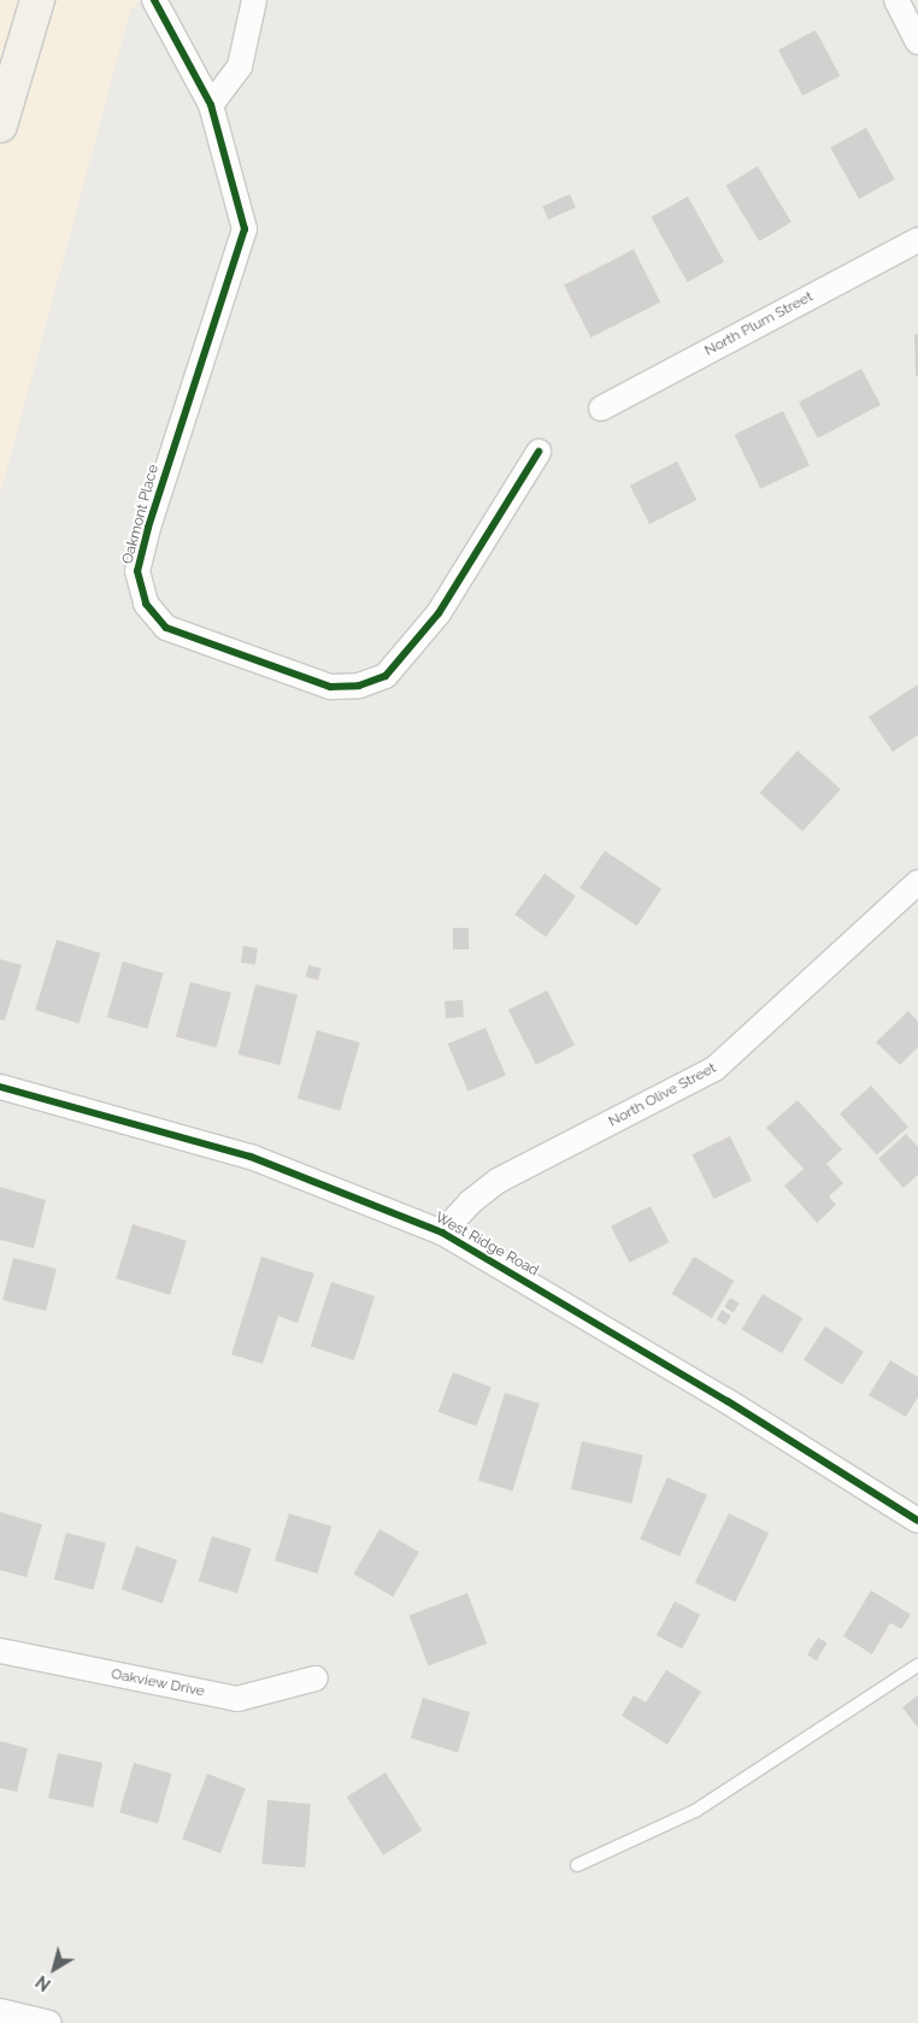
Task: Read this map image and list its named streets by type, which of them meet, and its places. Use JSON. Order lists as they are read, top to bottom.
{
  "streets": {
    "street": [
      "North Plum Street",
      "Oakmont Place",
      "North Olive Street",
      "West Ridge Road",
      "Oakview Drive"
    ]
  },
  "crossings": [
    ["North Olive Street", "West Ridge Road"]
  ],
  "north": "bottom left"
}
